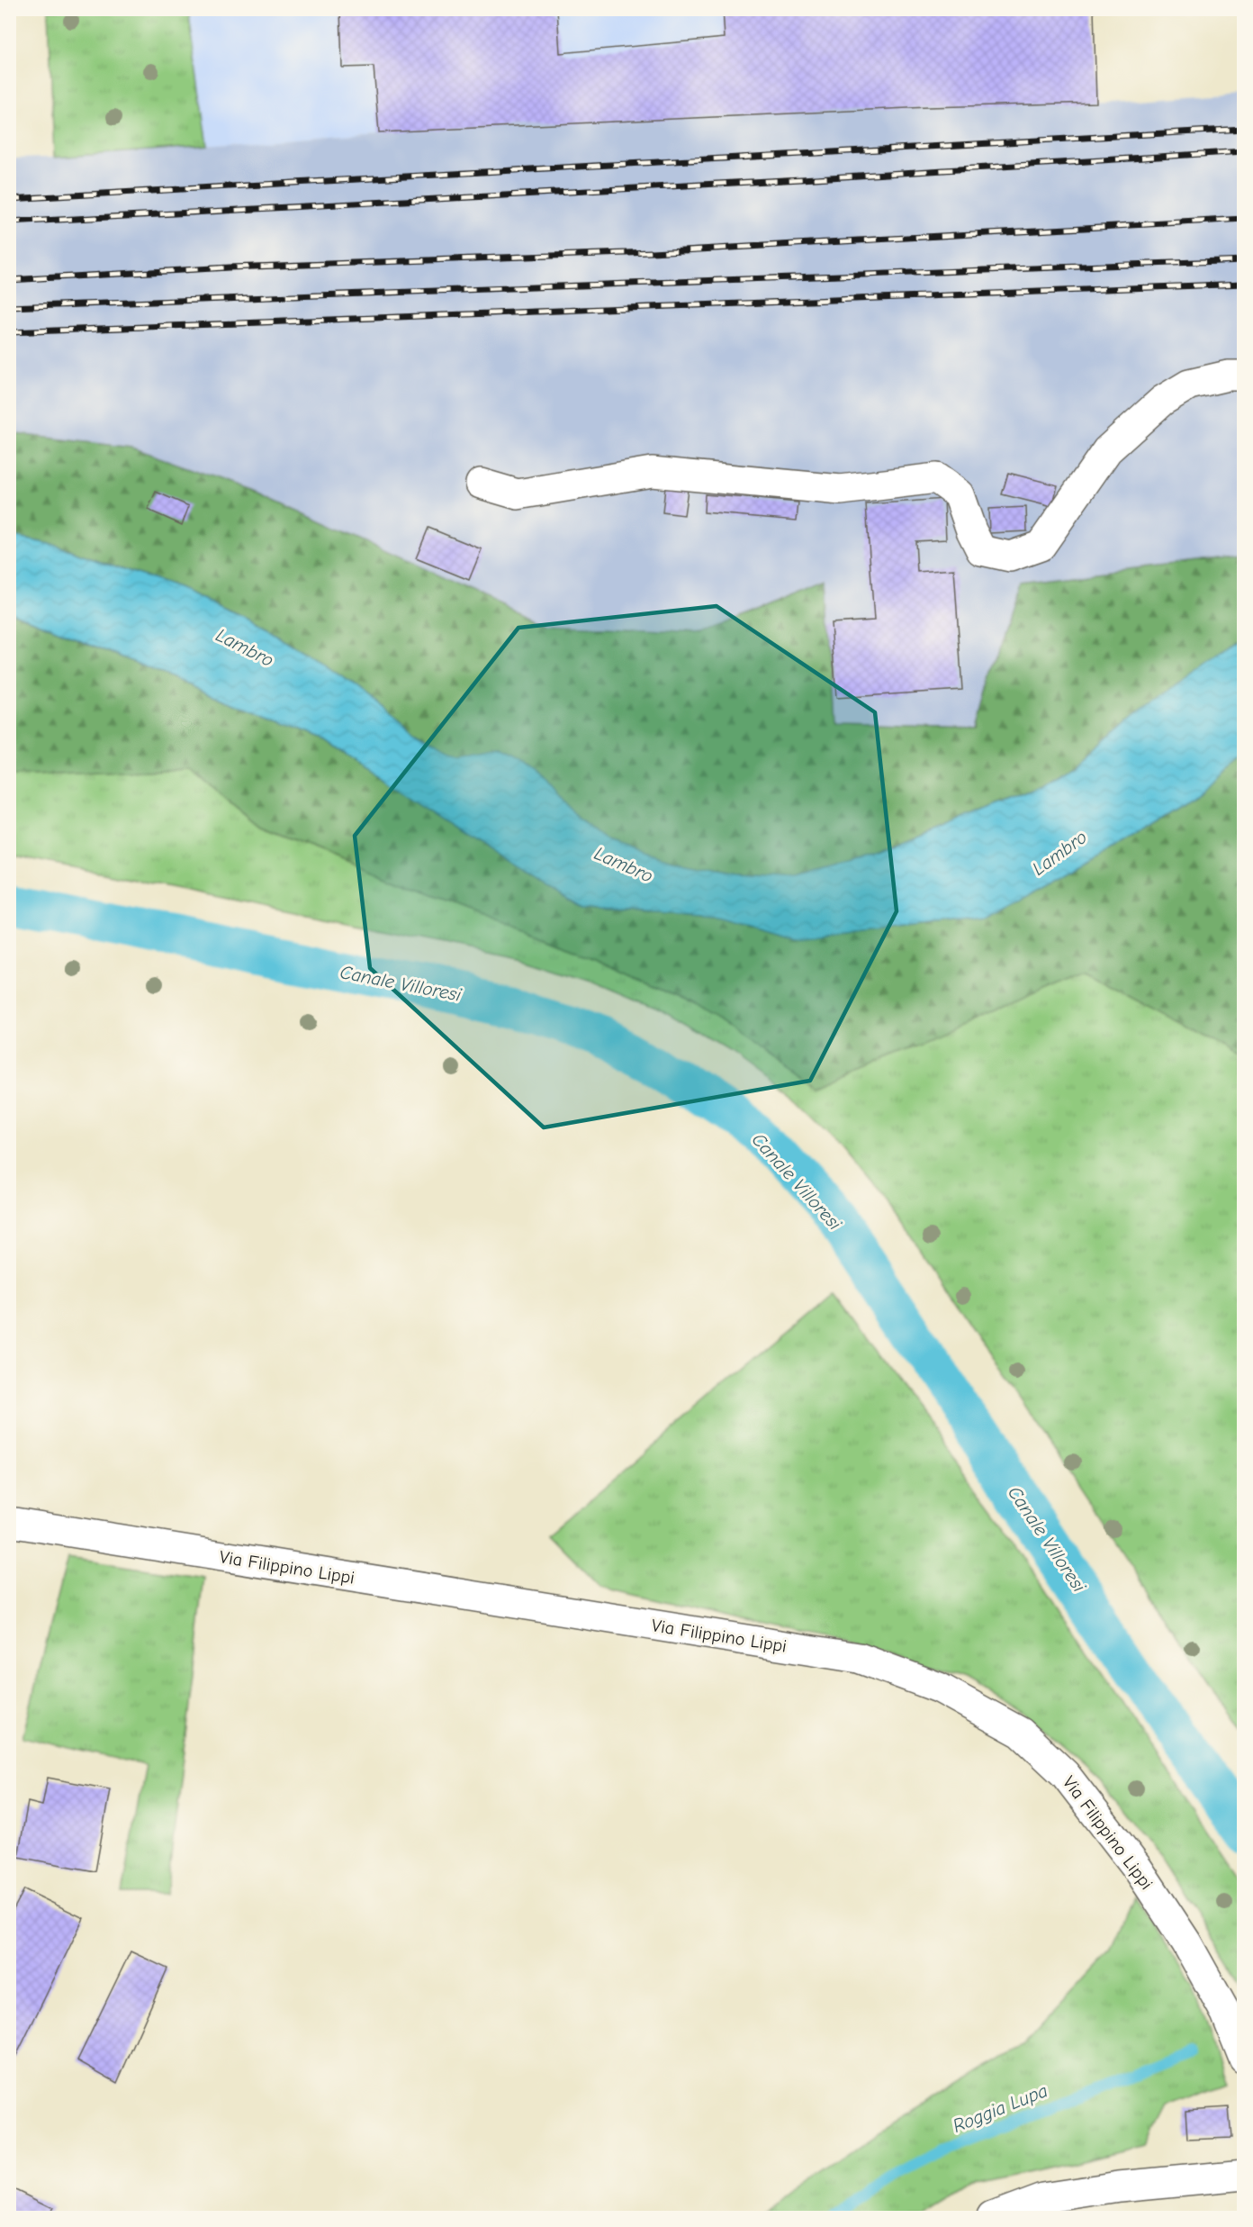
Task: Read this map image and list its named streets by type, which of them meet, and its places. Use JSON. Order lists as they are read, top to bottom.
{
  "streets": {
    "street": ["Via Filippino Lippi"]
  },
  "water": ["Lambro", "Canale Villoresi", "Roggia Lupa"]
}
